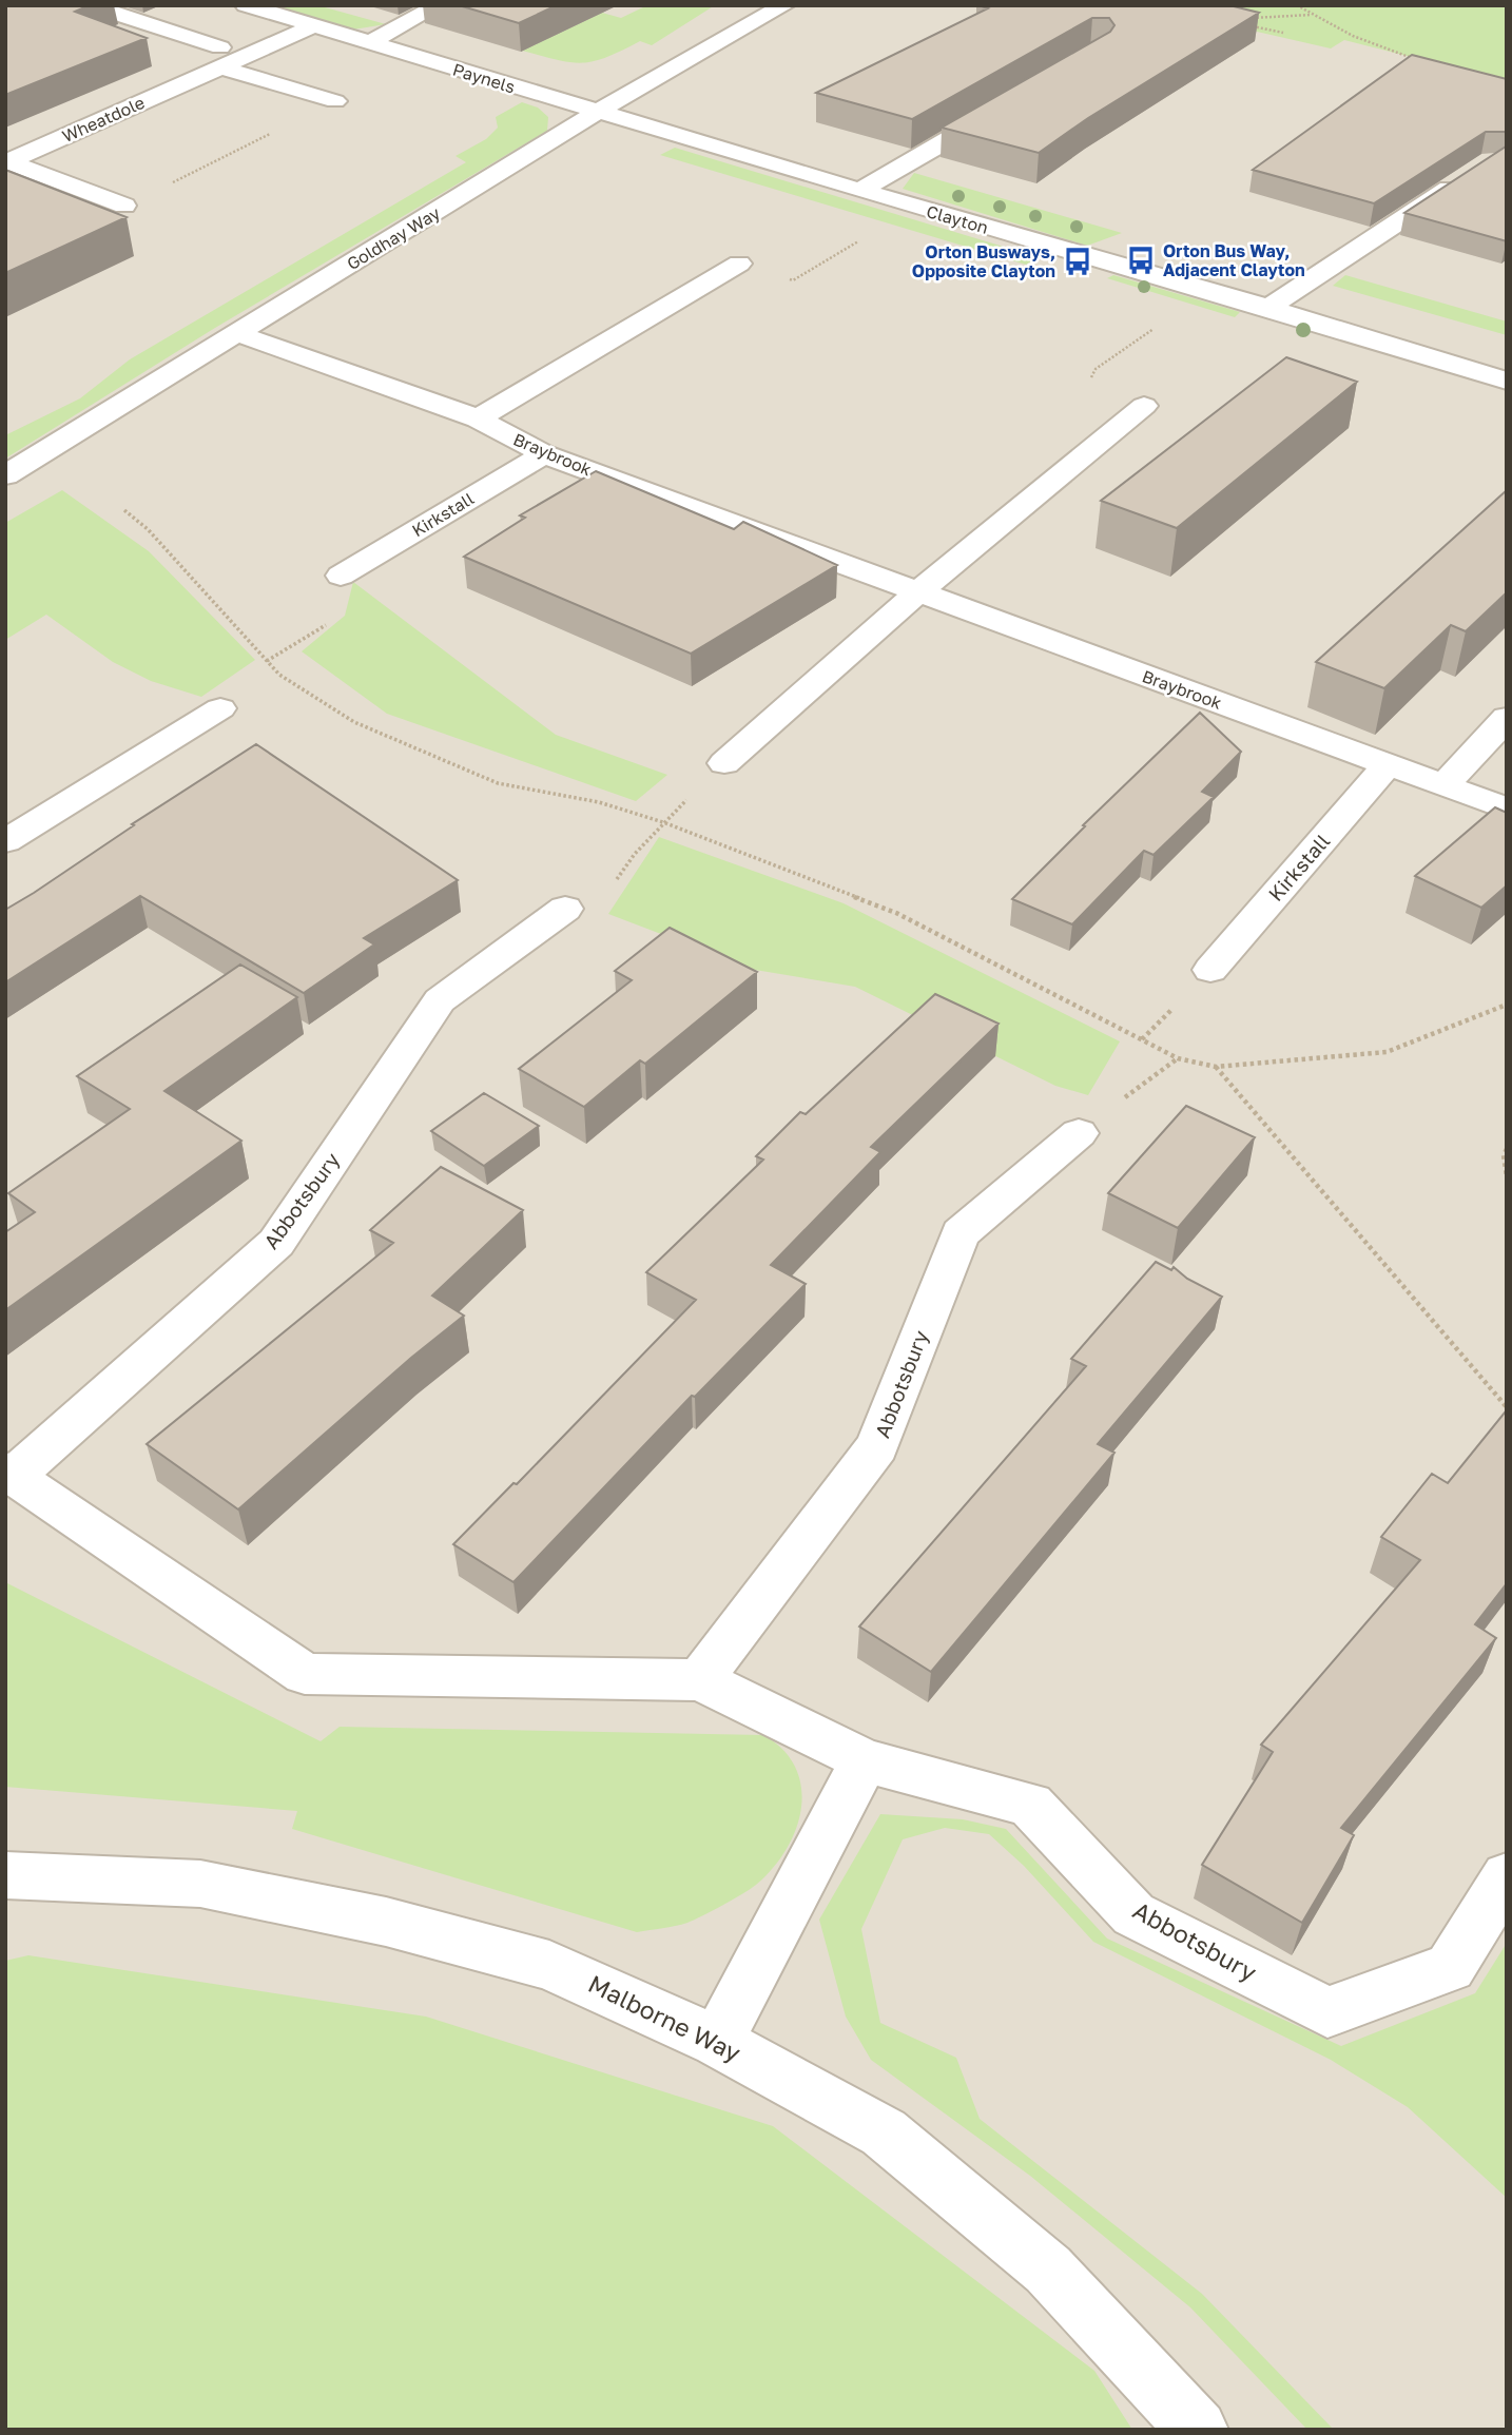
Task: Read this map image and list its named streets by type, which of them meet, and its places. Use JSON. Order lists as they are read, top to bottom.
{
  "streets": {
    "street": [
      "Paynels",
      "Wheatdole",
      "Clayton",
      "Goldhay Way",
      "Braybrook",
      "Kirkstall",
      "Abbotsbury",
      "Malborne Way"
    ]
  },
  "crossings": [
    ["Paynels", "Wheatdole"],
    ["Paynels", "Clayton"],
    ["Paynels", "Goldhay Way"],
    ["Clayton", "Goldhay Way"],
    ["Goldhay Way", "Braybrook"],
    ["Braybrook", "Kirkstall"]
  ],
  "places": {
    "bus stop": ["Orton Bus Way, Adjacent Clayton", "Orton Busways, Opposite Clayton"]
  }
}
